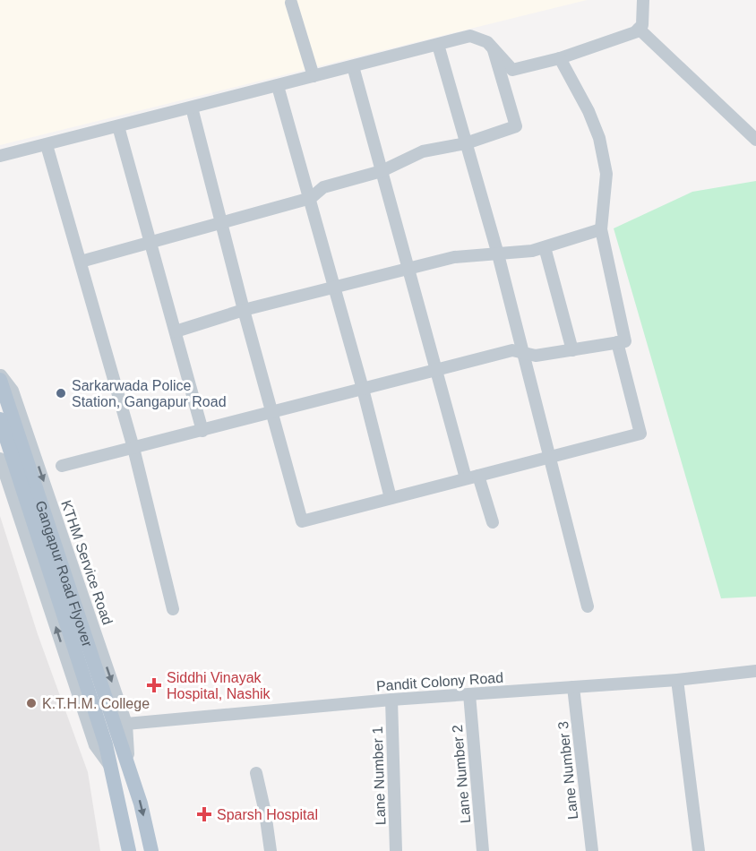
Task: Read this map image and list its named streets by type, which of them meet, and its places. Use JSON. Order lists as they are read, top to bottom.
{
  "streets": {
    "main road": ["Gangapur Road Flyover"],
    "street": [
      "KTHM Service Road",
      "Pandit Colony Road",
      "Lane Number 3",
      "Lane Number 2",
      "Lane Number 1"
    ]
  },
  "crossings": [
    ["KTHM Service Road", "Gangapur Road Flyover"],
    ["KTHM Service Road", "Pandit Colony Road"],
    ["Pandit Colony Road", "Lane Number 3"],
    ["Pandit Colony Road", "Lane Number 2"],
    ["Pandit Colony Road", "Lane Number 1"]
  ],
  "places": {
    "other": ["Sarkarwada Police Station, Gangapur Road", "K.T.H.M. College"],
    "health": ["Siddhi Vinayak Hospital, Nashik", "Sparsh Hospital"]
  }
}
